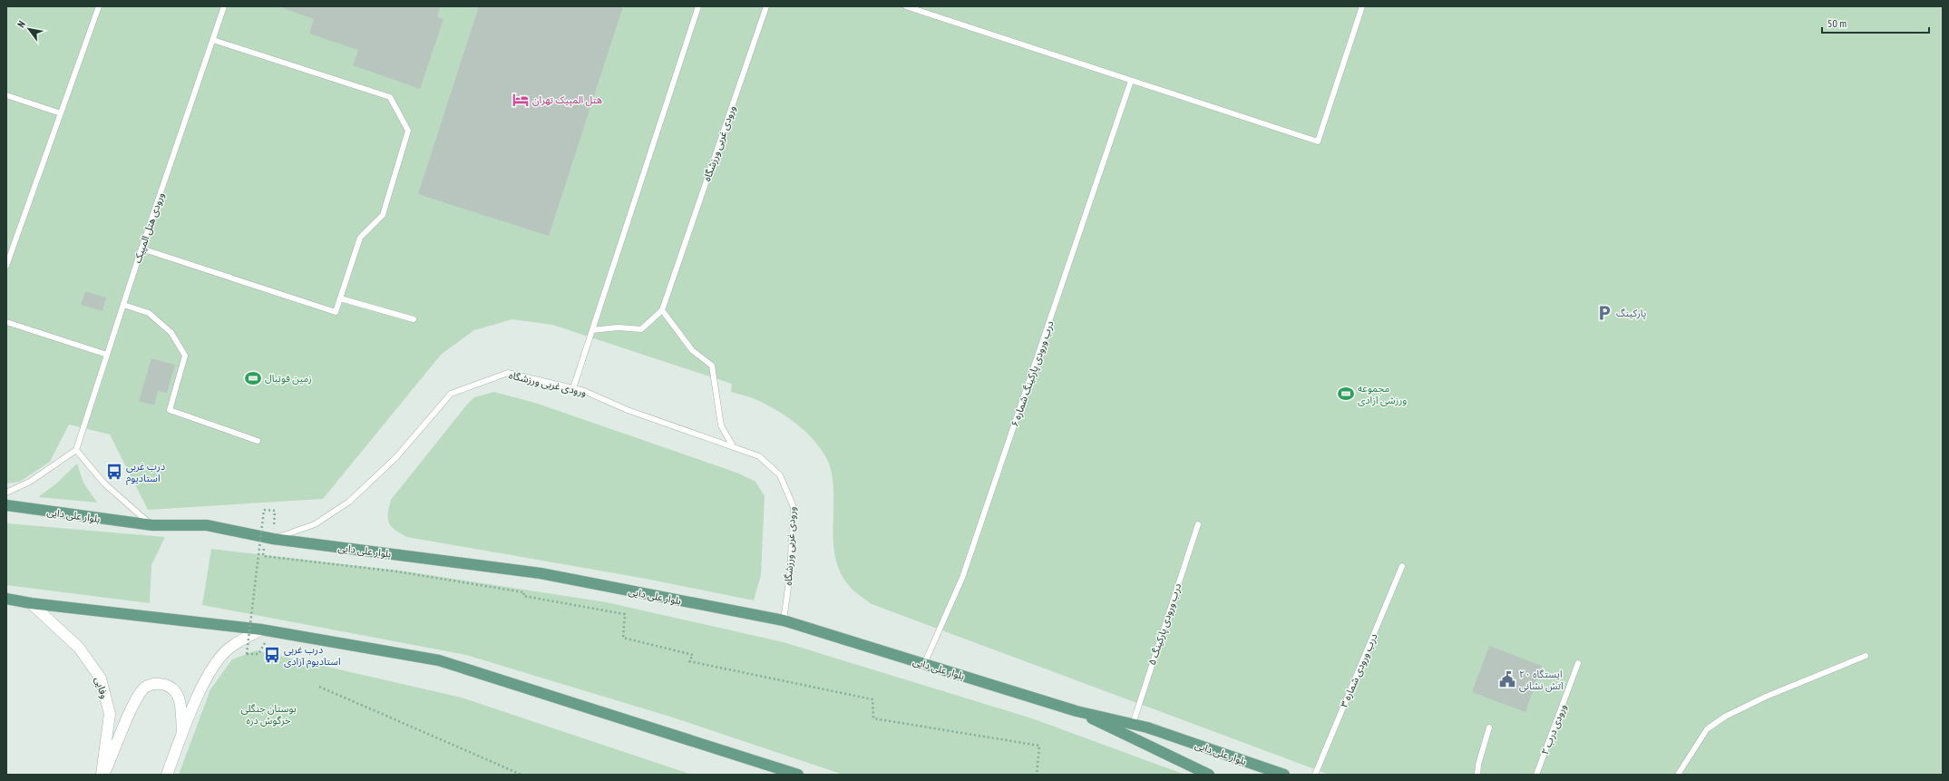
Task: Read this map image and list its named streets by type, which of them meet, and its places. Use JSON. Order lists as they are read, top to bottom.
{
  "streets": {
    "main road": ["بلوار علی دایی"],
    "street": ["وفایی"],
    "lane": [
      "ورودی غربی ورزشگاه",
      "ورودی هتل المپیک",
      "درب ورودی پارکینگ شماره ۶",
      "درب ورودی پارکینگ ۵",
      "درب ورودی شماره ۳",
      "ورودی درب ۲"
    ]
  },
  "crossings": [
    ["ورودی غربی ورزشگاه", "بلوار علی دایی"],
    ["درب ورودی پارکینگ شماره ۶", "بلوار علی دایی"],
    ["بلوار علی دایی", "درب ورودی پارکینگ ۵"]
  ],
  "parks": ["بوستان جنگلی خرگوش دره"],
  "places": {
    "hotel": ["هتل المپیک تهران"],
    "parking": ["پارکینگ"],
    "sports": ["زمین فوتبال", "مجموعه ورزشی آزادی"],
    "bus stop": ["درب غربی استادیوم", "درب غربی استادیوم آزادی"],
    "public building": ["ایستگاه ۲۰ آتش نشانی"]
  },
  "scale_bar": "50 m",
  "north": "top left"
}
